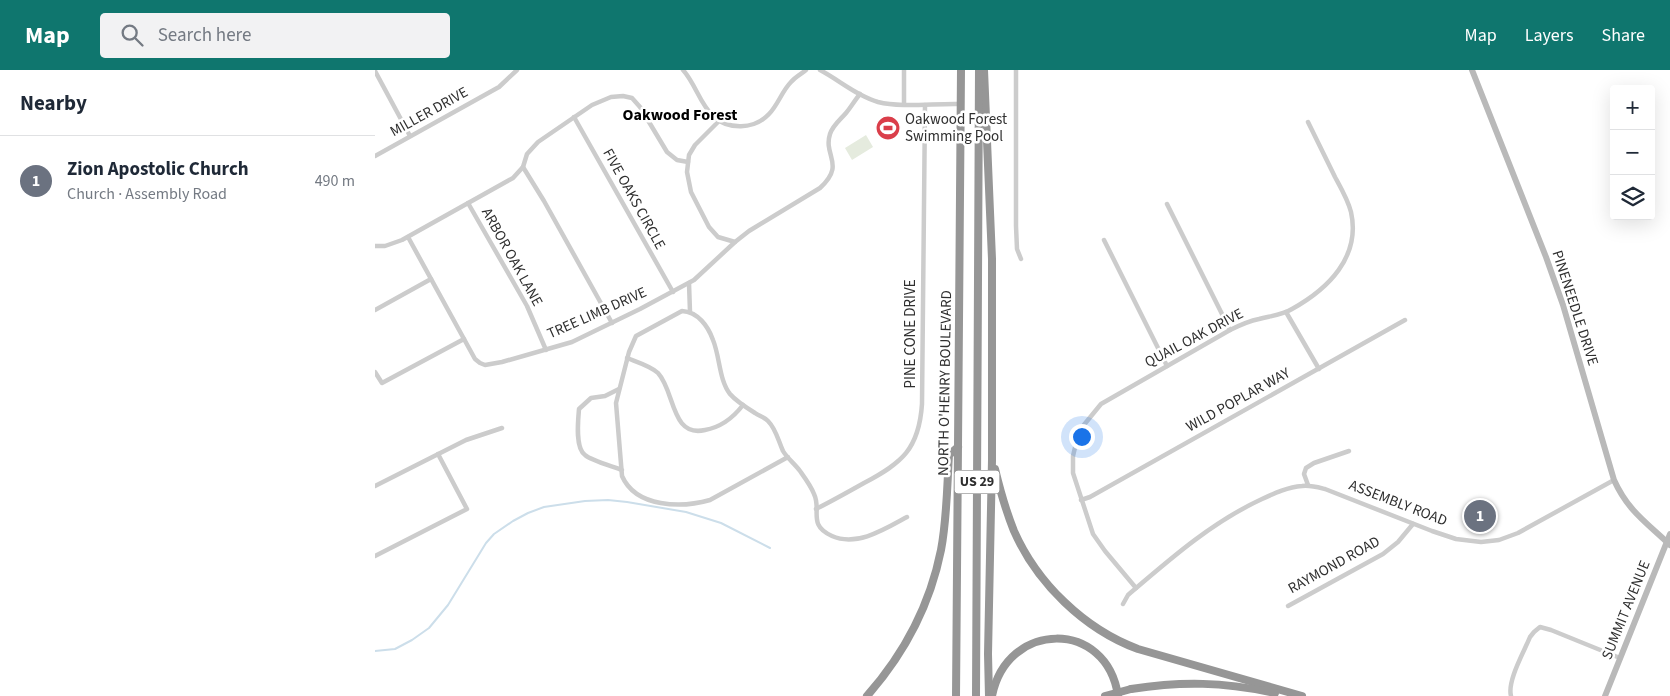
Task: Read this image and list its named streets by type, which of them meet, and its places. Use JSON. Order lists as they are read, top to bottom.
{
  "streets": {
    "highway": ["NORTH O'HENRY BOULEVARD", "US 29"],
    "street": [
      "MILLER DRIVE",
      "FIVE OAKS CIRCLE",
      "ARBOR OAK LANE",
      "PINENEEDLE DRIVE",
      "TREE LIMB DRIVE",
      "PINE CONE DRIVE",
      "QUAIL OAK DRIVE",
      "WILD POPLAR WAY",
      "ASSEMBLY ROAD",
      "RAYMOND ROAD",
      "SUMMIT AVENUE"
    ]
  },
  "crossings": [
    ["FIVE OAKS CIRCLE", "TREE LIMB DRIVE"],
    ["ARBOR OAK LANE", "TREE LIMB DRIVE"],
    ["PINENEEDLE DRIVE", "ASSEMBLY ROAD"],
    ["PINENEEDLE DRIVE", "SUMMIT AVENUE"],
    ["QUAIL OAK DRIVE", "WILD POPLAR WAY"],
    ["QUAIL OAK DRIVE", "ASSEMBLY ROAD"],
    ["ASSEMBLY ROAD", "RAYMOND ROAD"]
  ],
  "districts": ["Oakwood Forest"],
  "places": {
    "sports": ["Oakwood Forest Swimming Pool"]
  },
  "page": {
    "header": "Map",
    "search": "Search here",
    "nav": ["Map", "Layers", "Share"],
    "heading": "Nearby",
    "map_buttons": ["+", "−"],
    "list": [
      {
        "mark": "1",
        "name": "Zion Apostolic Church",
        "note": "Church · Assembly Road",
        "value": "490 m"
      }
    ],
    "pins": "1"
  }
}
